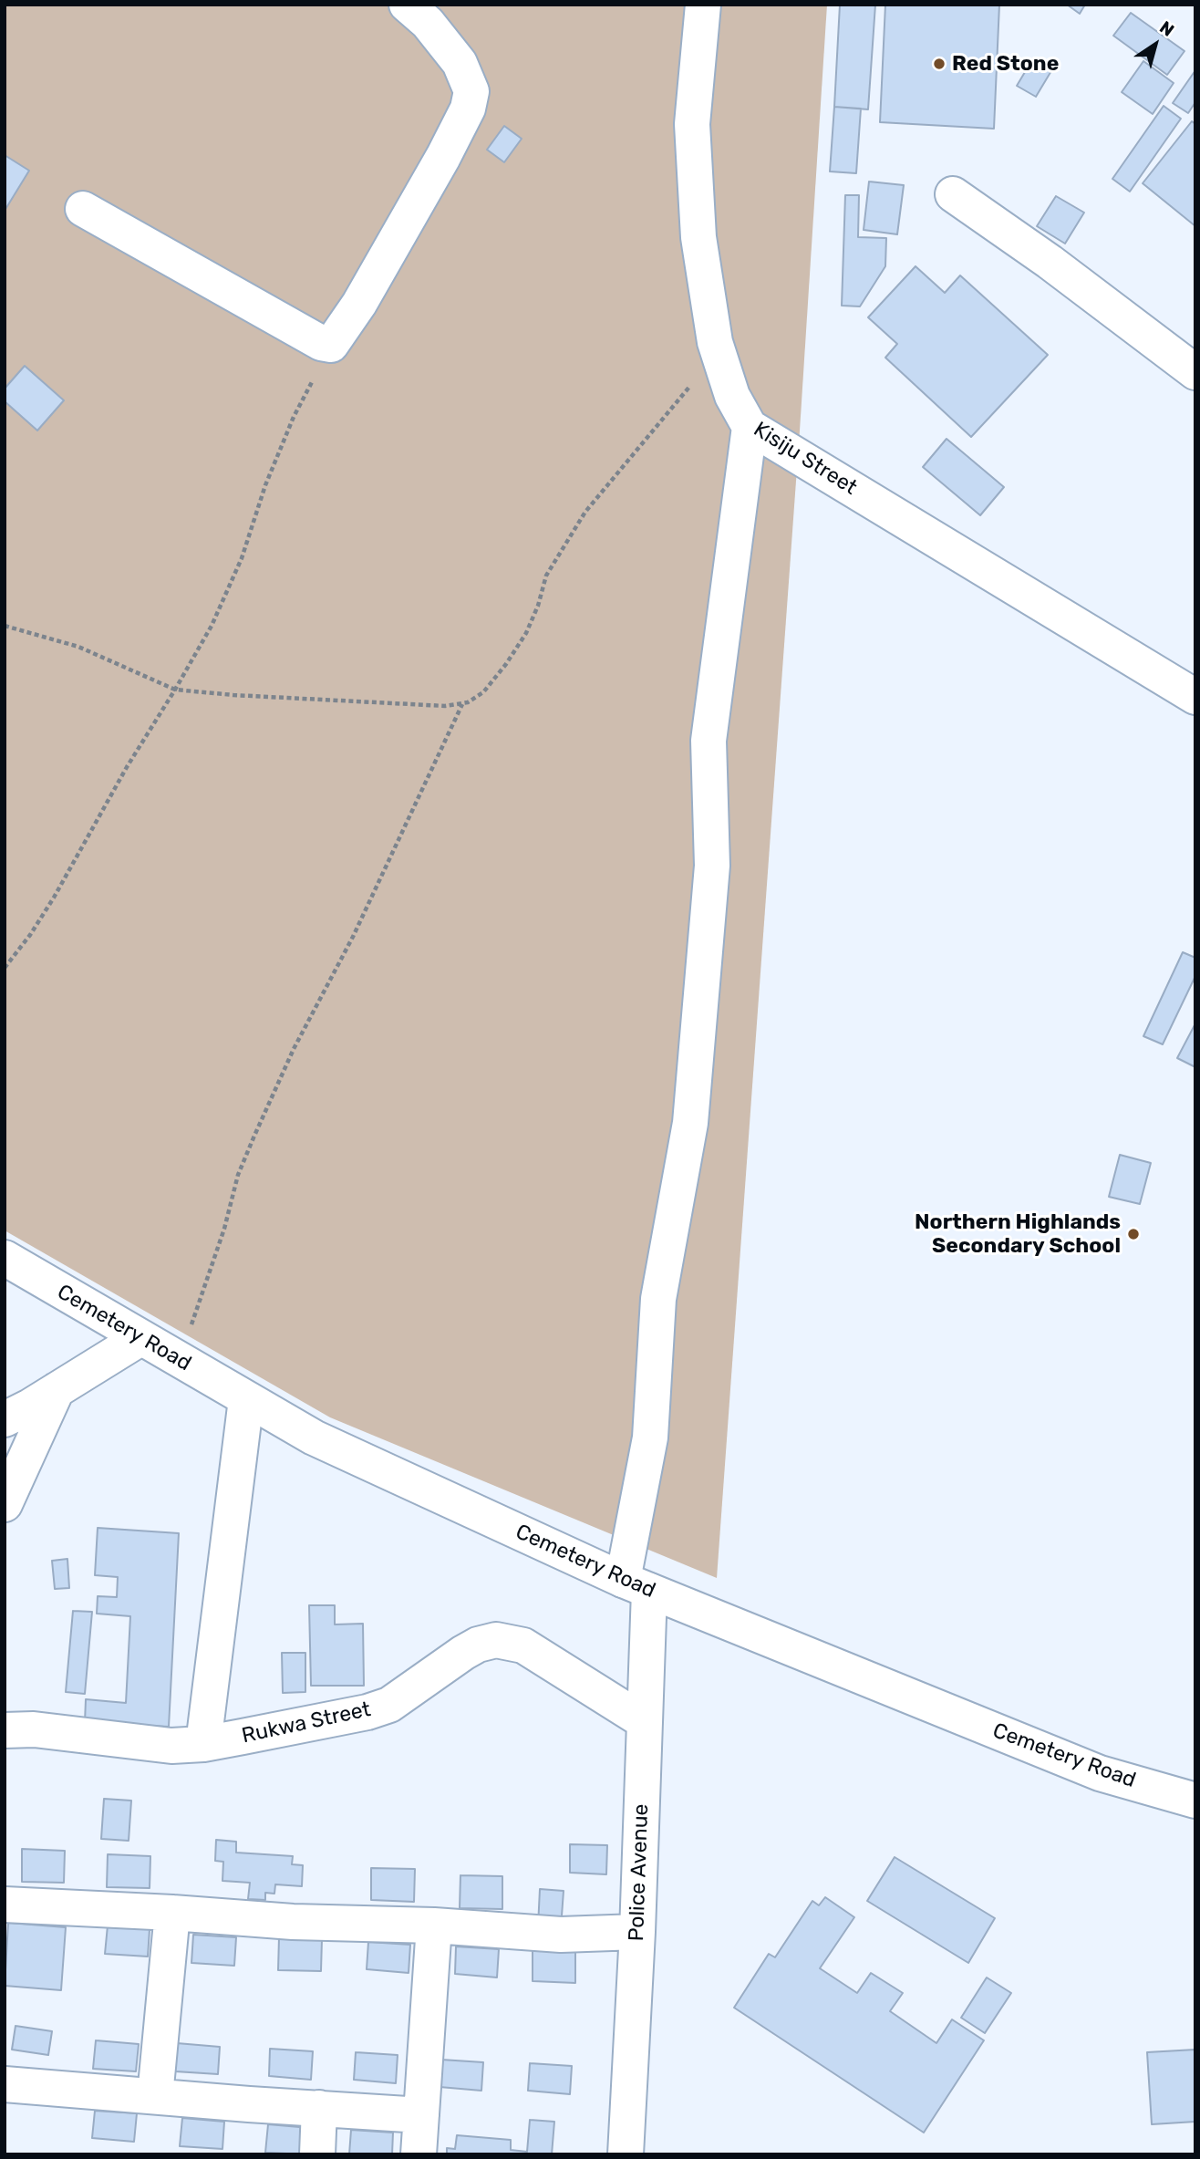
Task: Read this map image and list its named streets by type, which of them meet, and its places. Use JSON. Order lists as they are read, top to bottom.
{
  "streets": {
    "street": [
      "Kisiju Street",
      "Cemetery Road",
      "Rukwa Street",
      "Police Avenue"
    ]
  },
  "crossings": [
    ["Kisiju Street", "Police Avenue"],
    ["Cemetery Road", "Police Avenue"],
    ["Rukwa Street", "Police Avenue"]
  ],
  "places": ["Red Stone", "Northern Highlands Secondary School"],
  "north": "top right"
}
